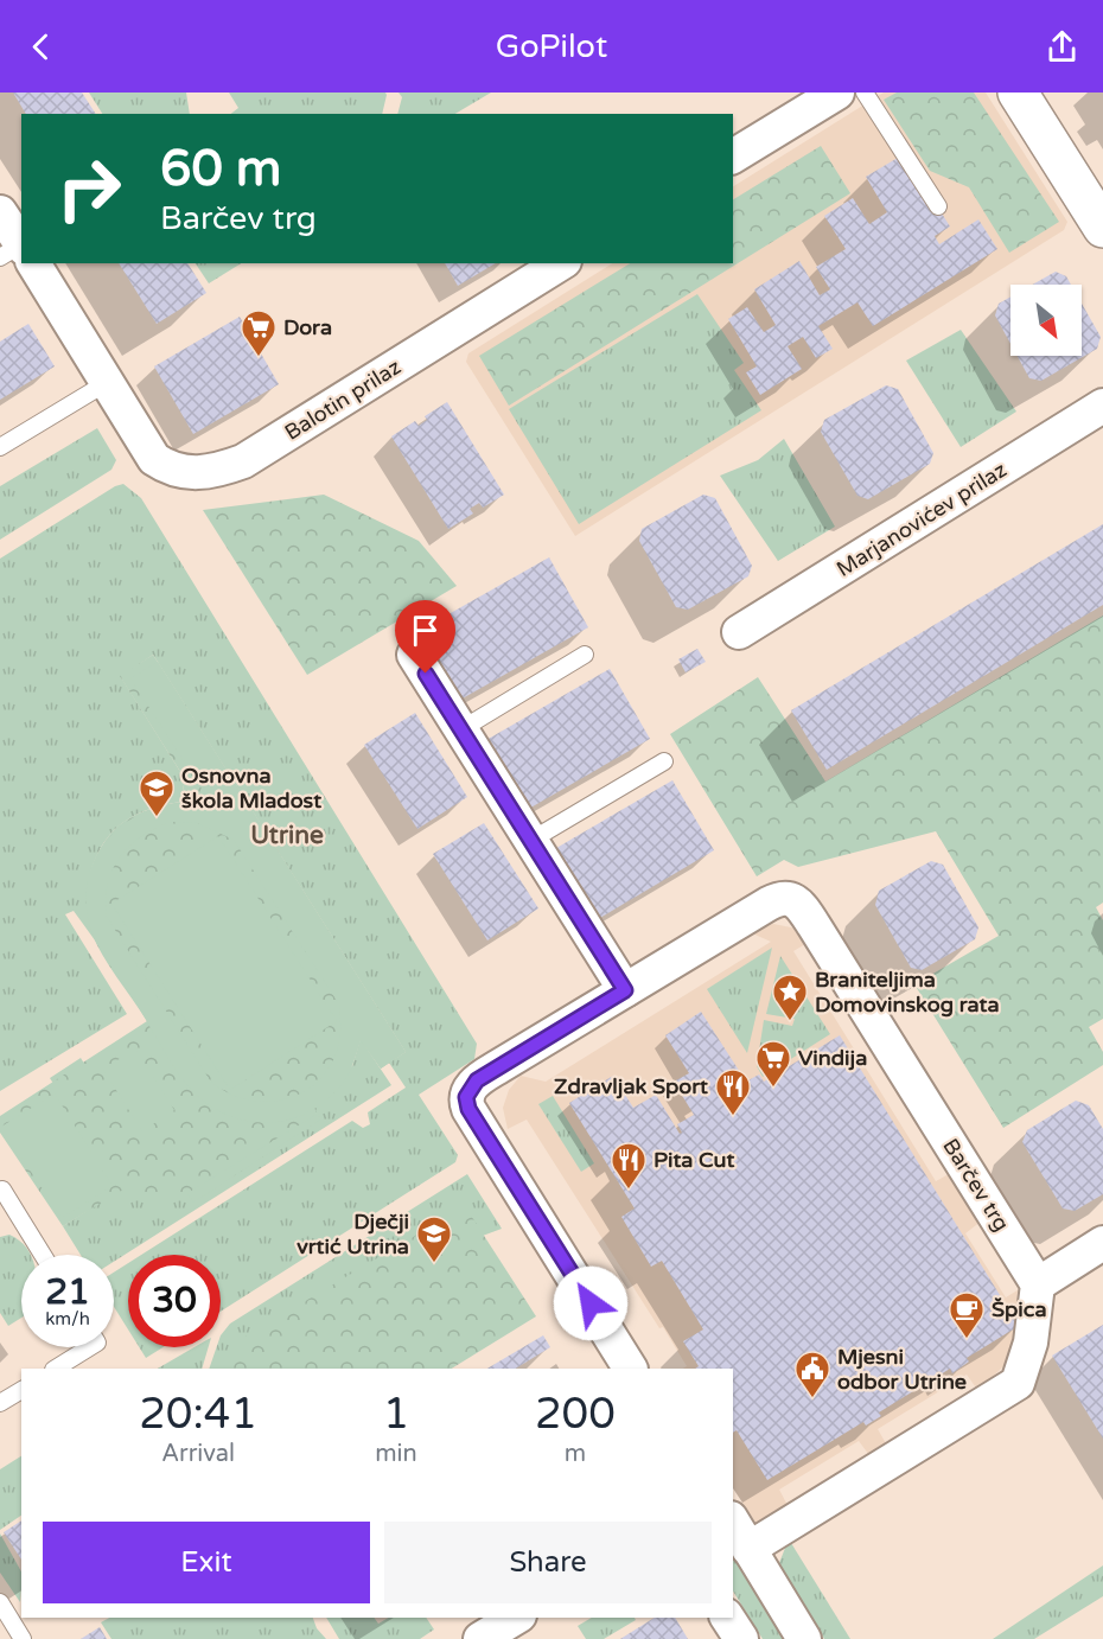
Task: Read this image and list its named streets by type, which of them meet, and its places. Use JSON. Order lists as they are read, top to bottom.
{
  "streets": {
    "street": ["Balotin prilaz", "Marjanovićev prilaz", "Barčev trg"]
  },
  "districts": ["Utrine"],
  "places": {
    "supermarket": ["Dora", "Vindija"],
    "school or university": ["Osnovna škola Mladost", "Dječji vrtić Utrina"],
    "place": ["Braniteljima Domovinskog rata"],
    "restaurant": ["Zdravljak Sport", "Pita Cut"],
    "cafe": ["Špica"],
    "public building": ["Mjesni odbor Utrine"]
  },
  "north": "bottom right",
  "page": {
    "header": "GoPilot",
    "turn": ["60 m", "Barčev trg"],
    "speed": "21 km/h",
    "limit": "30",
    "eta": [
      "20:41",
      "Arrival",
      "1",
      "min",
      "200",
      "m"
    ],
    "buttons": ["Exit", "Share"]
  }
}
